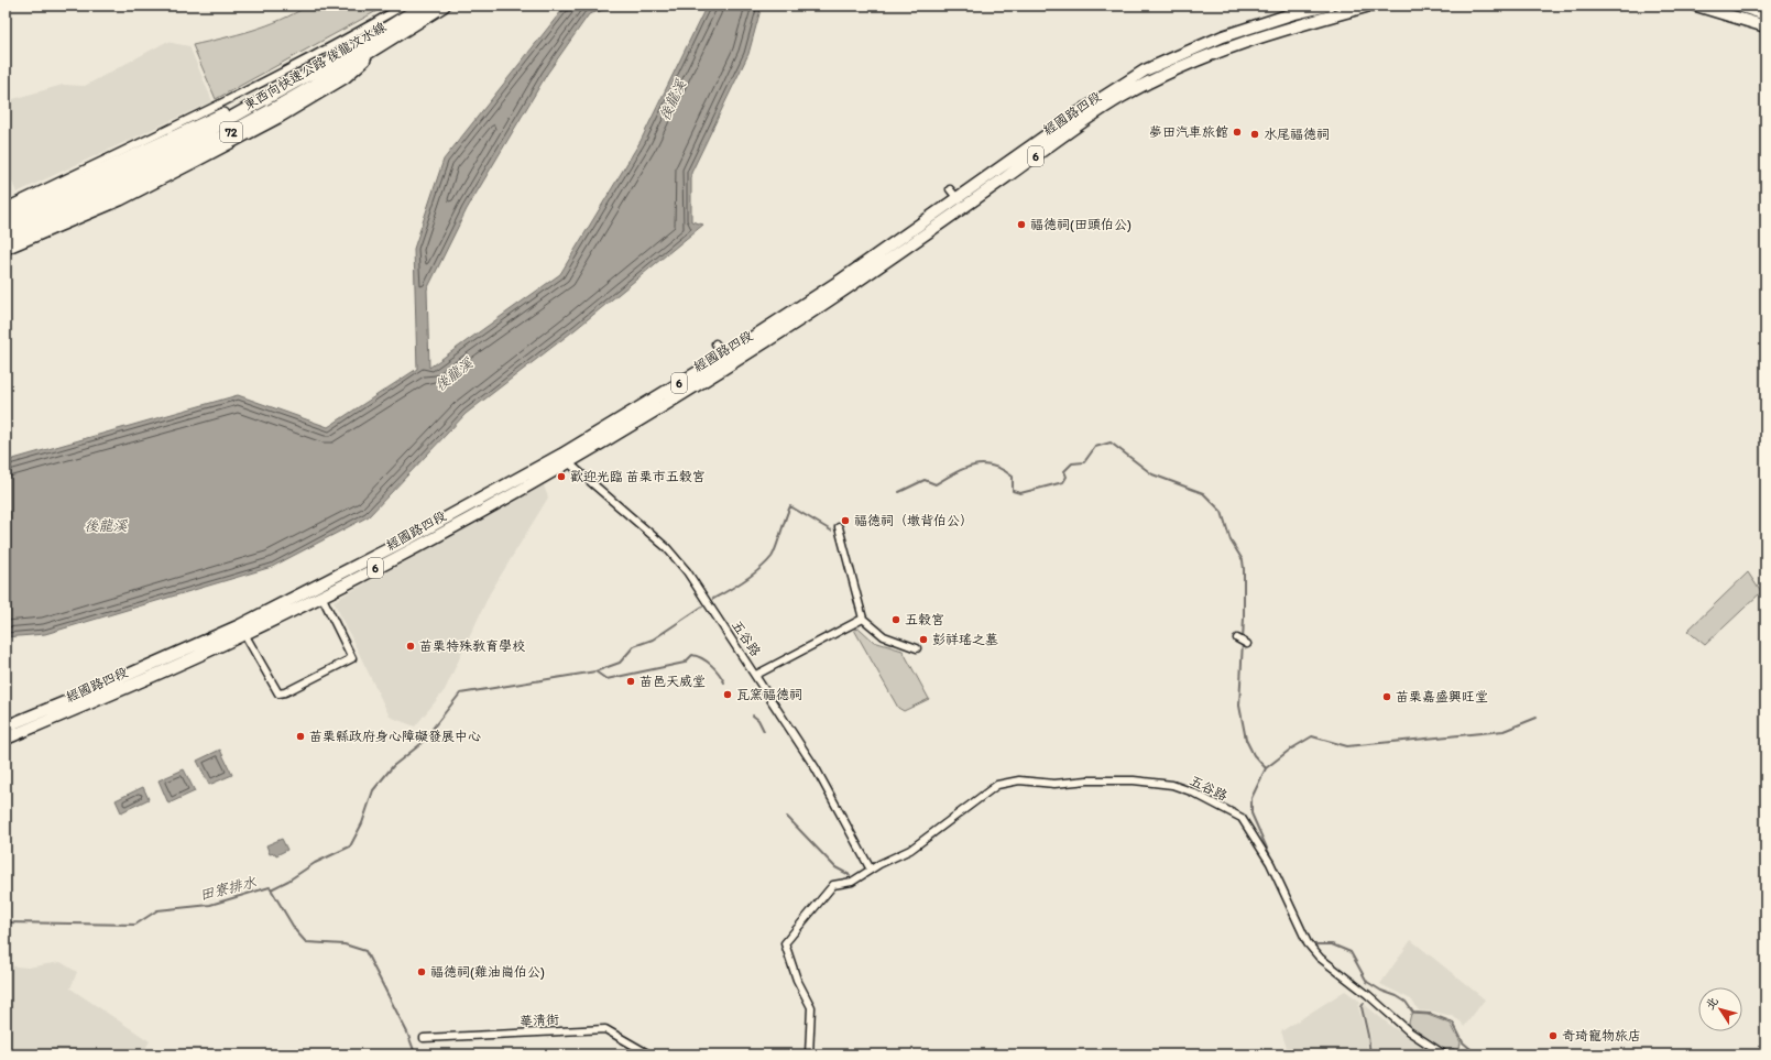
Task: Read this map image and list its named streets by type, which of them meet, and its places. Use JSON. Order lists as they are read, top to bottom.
{
  "streets": {
    "highway": ["東西向快速公路 後龍汶水線", "72"],
    "main road": ["經國路四段", "6"],
    "street": ["五谷路", "華清街"]
  },
  "crossings": [
    ["經國路四段", "五谷路"]
  ],
  "water": ["後龍溪", "田寮排水"],
  "places": [
    "夢田汽車旅館",
    "水尾福德祠",
    "福德祠(田頭伯公)",
    "歡迎光臨 苗栗市五穀宮",
    "福德祠（墩背伯公）",
    "五穀宮",
    "彭祥瑤之墓",
    "苗栗特殊教育學校",
    "苗邑天威堂",
    "瓦窯福德祠",
    "苗栗嘉盛興旺堂",
    "苗栗縣政府身心障礙發展中心",
    "福德祠(雞油崗伯公)",
    "奇琦寵物旅店"
  ],
  "north": "top left"
}
